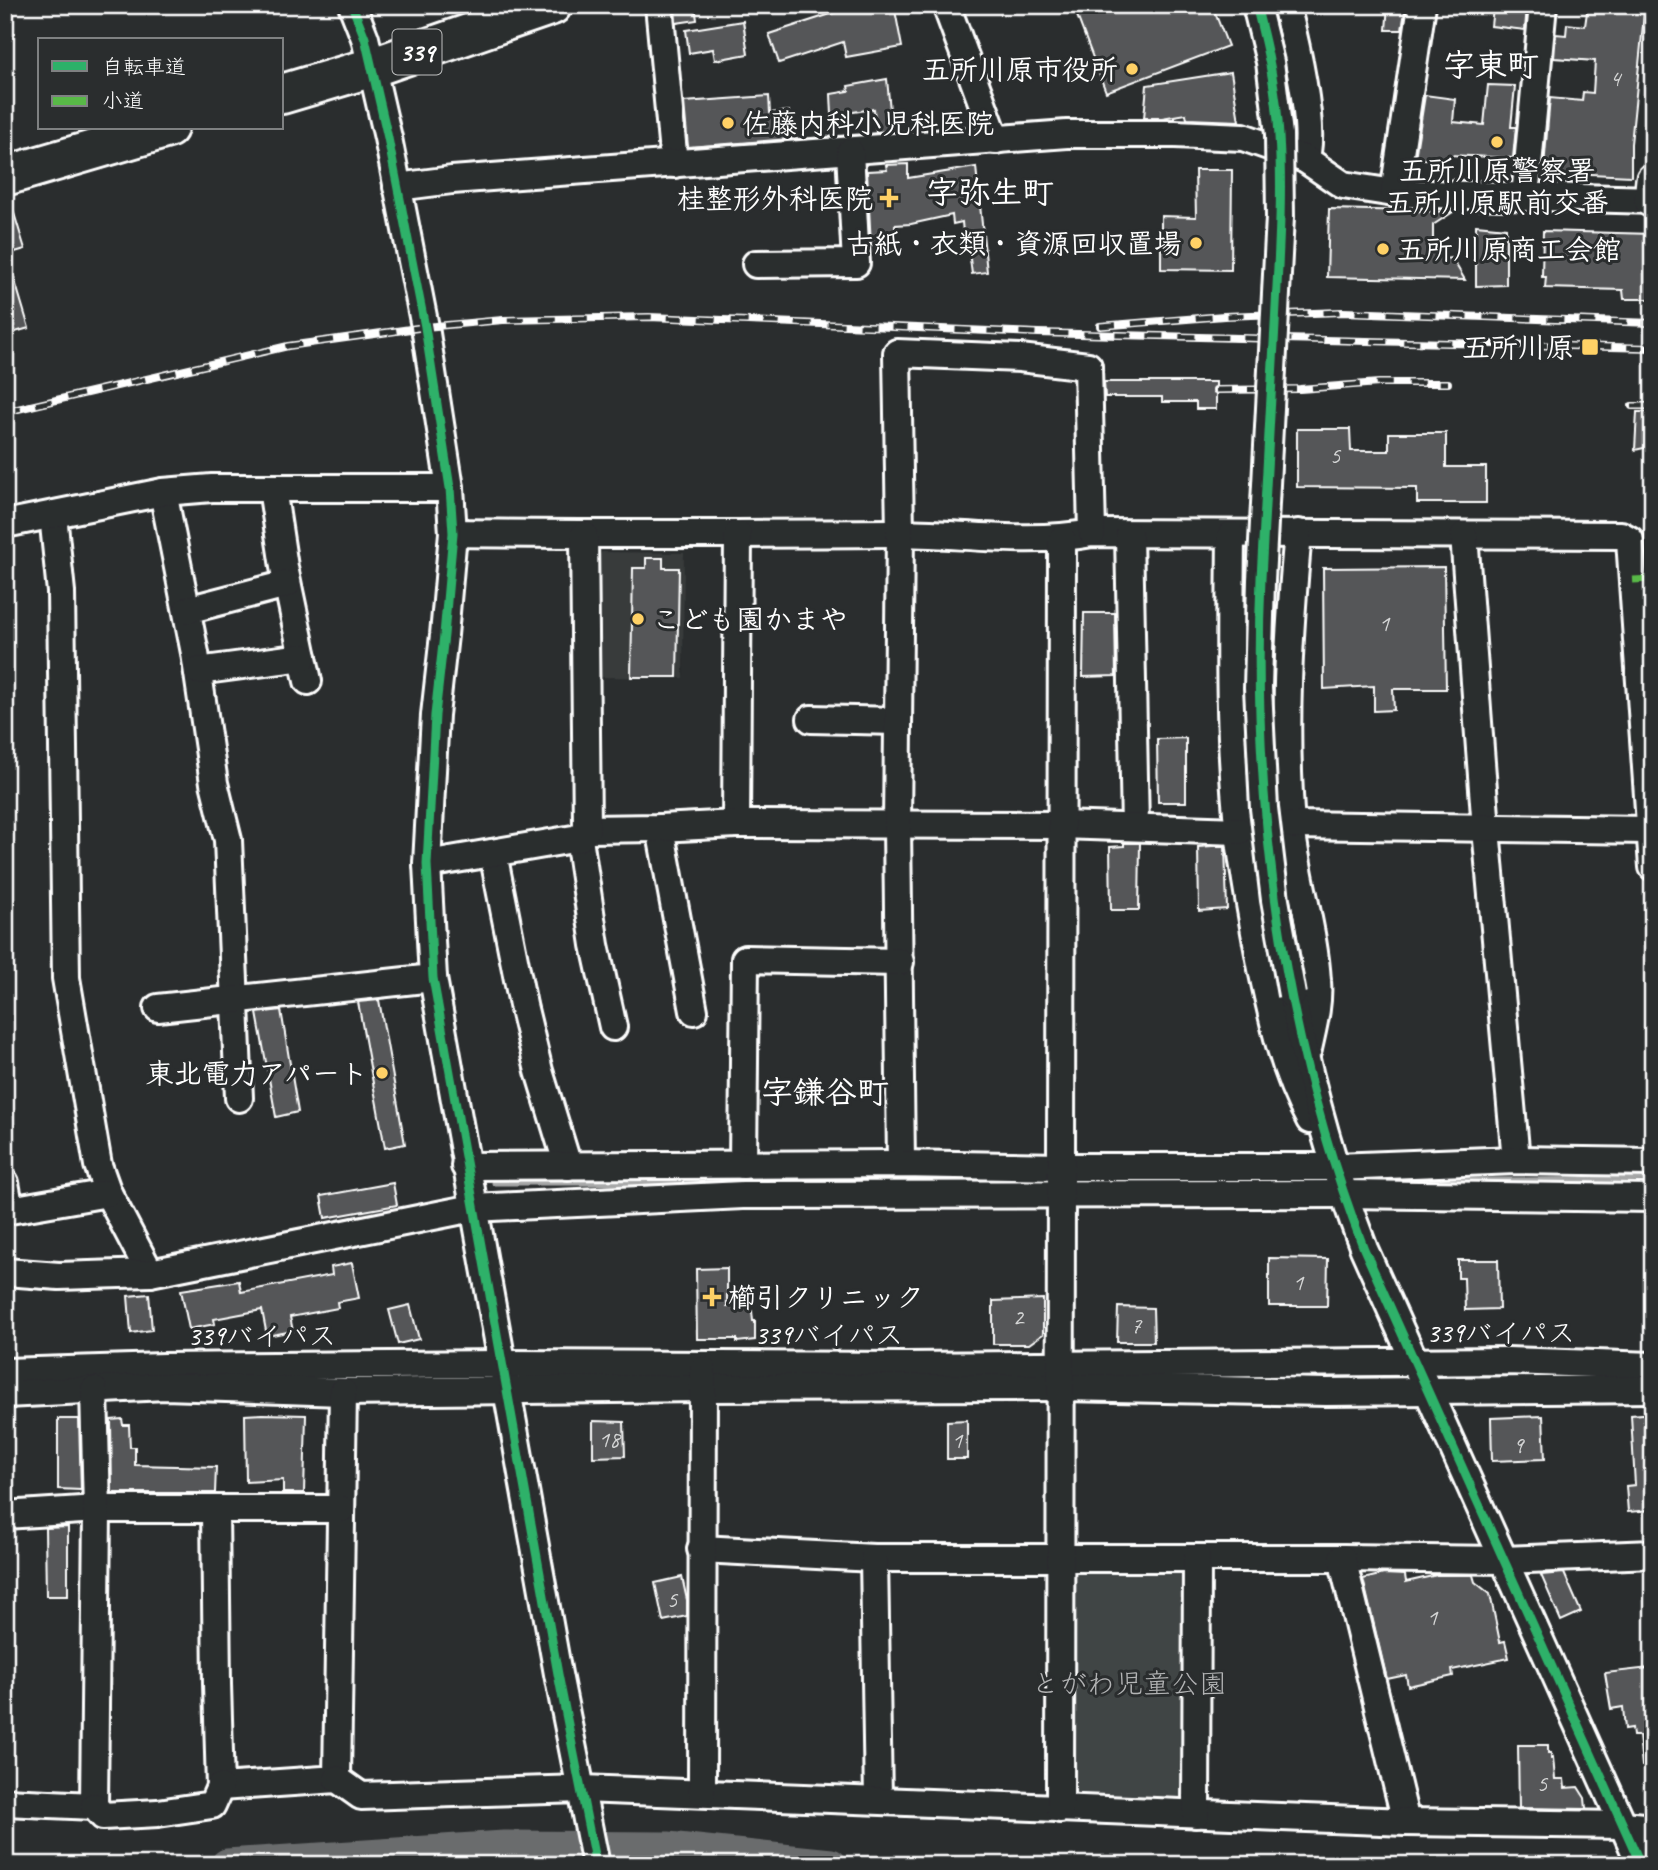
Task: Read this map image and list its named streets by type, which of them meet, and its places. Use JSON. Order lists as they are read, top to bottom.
{
  "streets": {
    "highway": ["339"],
    "street": ["339バイパス"]
  },
  "districts": ["字東町", "字弥生町", "字鎌谷町"],
  "parks": ["とがわ児童公園"],
  "places": {
    "other": [
      "五所川原市役所",
      "佐藤内科小児科医院",
      "五所川原警察署 五所川原駅前交番",
      "古紙・衣類・資源回収置場",
      "五所川原商工会館",
      "こども園かまや",
      "東北電力アパート"
    ],
    "health": ["桂整形外科医院", "櫛引クリニック"],
    "transit": ["五所川原"]
  },
  "house_numbers": [
    "4",
    "5",
    "1",
    "1",
    "2",
    "7",
    "18",
    "1",
    "9",
    "5",
    "1",
    "5"
  ],
  "legend": ["自転車道", "小道"]
}
